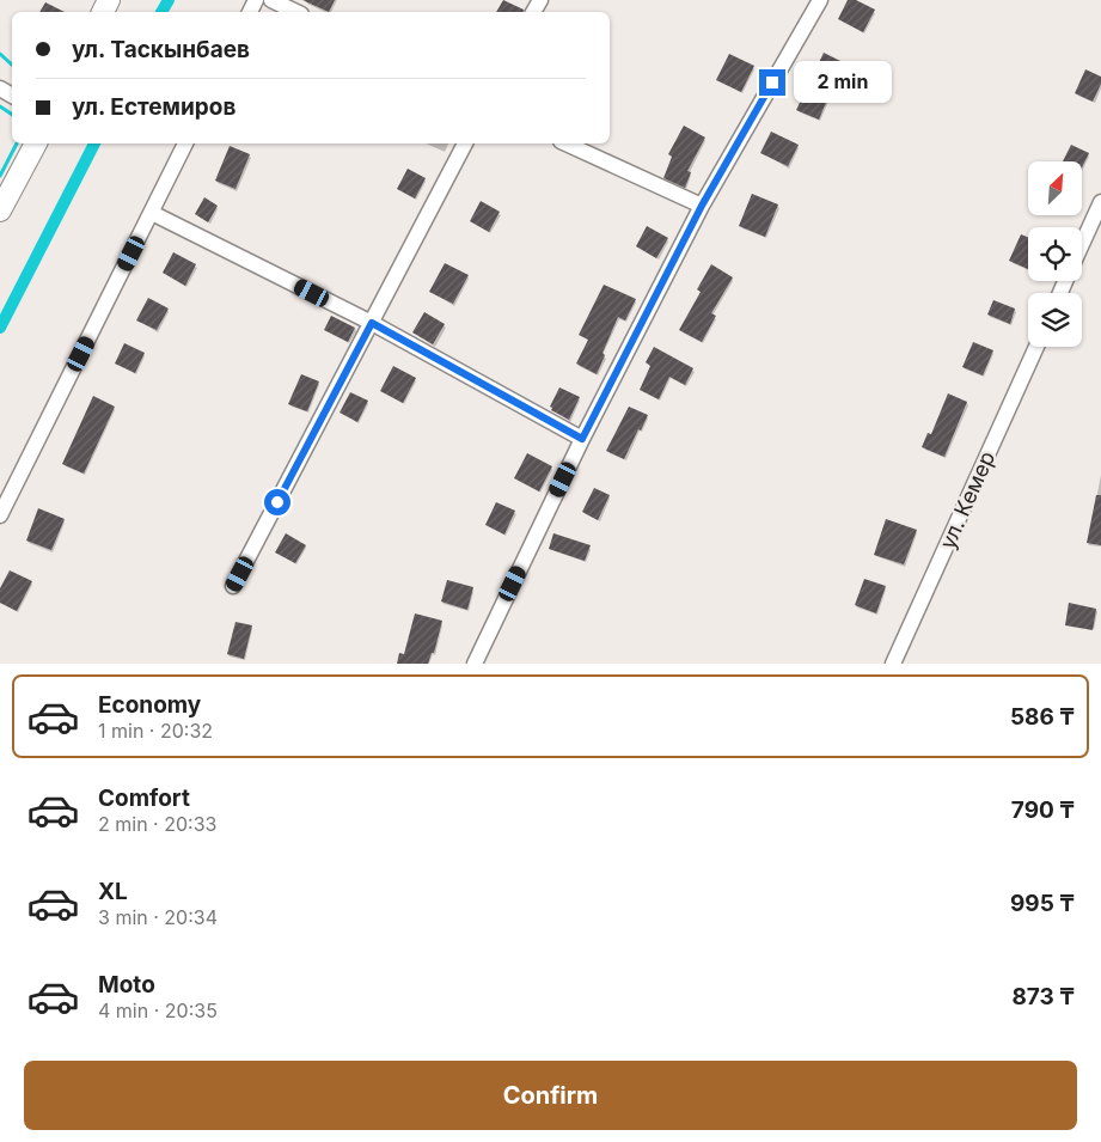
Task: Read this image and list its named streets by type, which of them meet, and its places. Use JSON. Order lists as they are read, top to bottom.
{
  "streets": {
    "street": ["ул. Кемер"]
  },
  "north": "top right",
  "page": {
    "banner": ["ул. Таскынбаев", "ул. Естемиров"],
    "bubble": "2 min",
    "list": [
      {
        "name": "Economy",
        "note": "1 min · 20:32",
        "value": "586 ₸"
      },
      {
        "name": "Comfort",
        "note": "2 min · 20:33",
        "value": "790 ₸"
      },
      {
        "name": "XL",
        "note": "3 min · 20:34",
        "value": "995 ₸"
      },
      {
        "name": "Moto",
        "note": "4 min · 20:35",
        "value": "873 ₸"
      }
    ],
    "buttons": "Confirm"
  }
}
